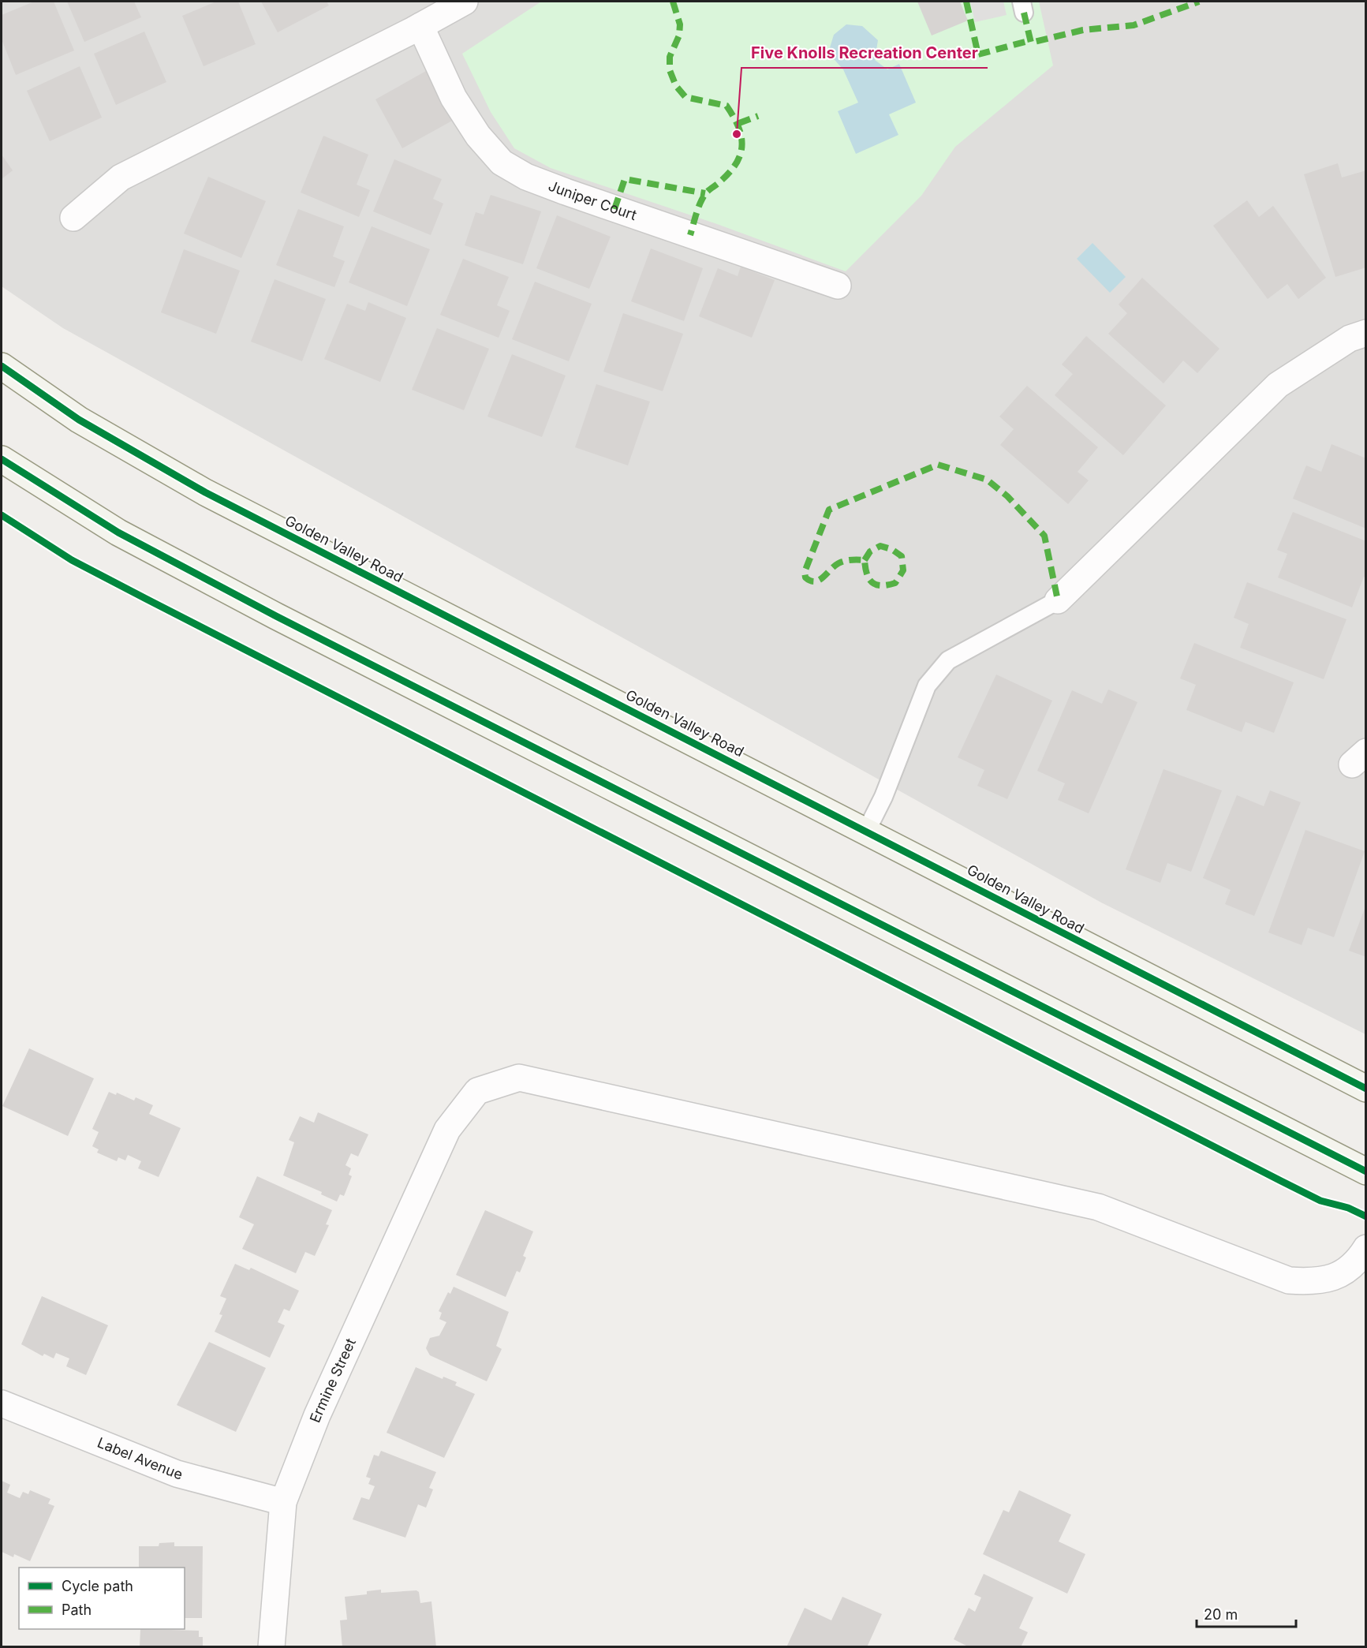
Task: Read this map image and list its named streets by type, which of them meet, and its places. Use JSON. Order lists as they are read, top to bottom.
{
  "streets": {
    "main road": ["Golden Valley Road"],
    "street": ["Juniper Court", "Ermine Street", "Label Avenue"]
  },
  "crossings": [
    ["Ermine Street", "Label Avenue"]
  ],
  "places": ["Five Knolls Recreation Center"],
  "legend": ["Cycle path", "Path"],
  "scale_bar": "20 m"
}
